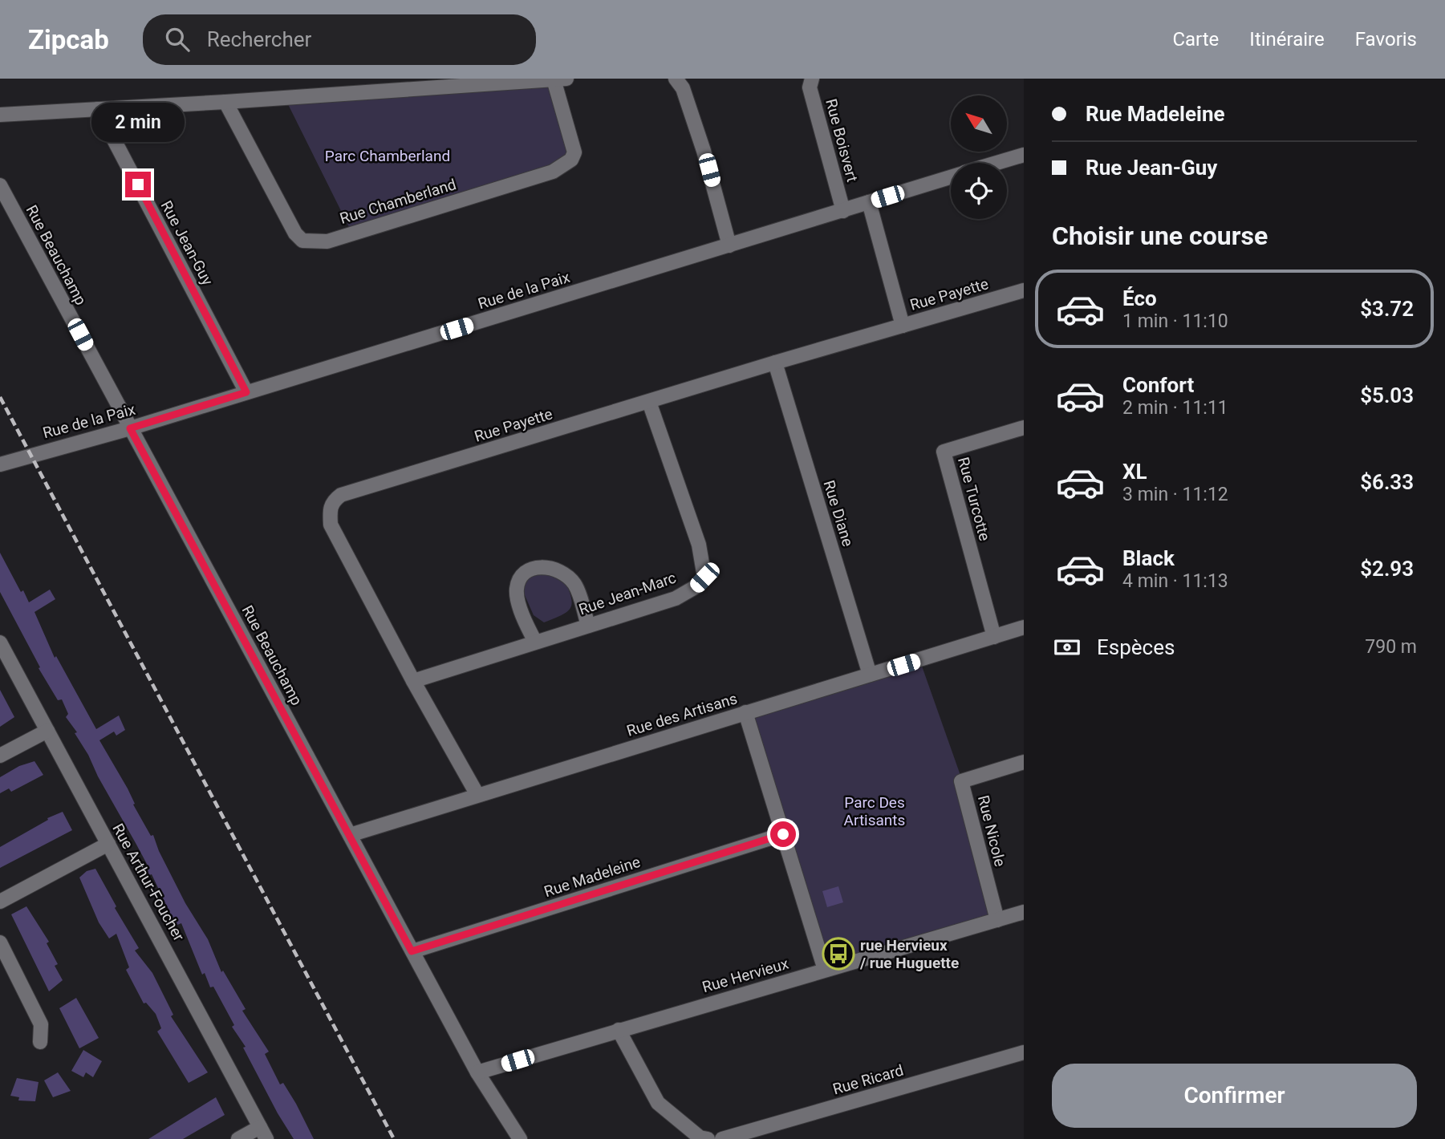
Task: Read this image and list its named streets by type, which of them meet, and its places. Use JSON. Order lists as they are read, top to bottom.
{
  "streets": {
    "street": [
      "Rue Boisvert",
      "Rue Chamberland",
      "Rue Jean-Guy",
      "Rue Beauchamp",
      "Rue de la Paix",
      "Rue Payette",
      "Rue Turcotte",
      "Rue Diane",
      "Rue Jean-Marc",
      "Rue des Artisans",
      "Rue Nicole",
      "Rue Madeleine",
      "Rue Arthur-Foucher",
      "Rue Hervieux",
      "Rue Ricard"
    ]
  },
  "crossings": [
    ["Rue Boisvert", "Rue de la Paix"],
    ["Rue Jean-Guy", "Rue de la Paix"],
    ["Rue Beauchamp", "Rue de la Paix"],
    ["Rue Beauchamp", "Rue des Artisans"],
    ["Rue Beauchamp", "Rue Madeleine"],
    ["Rue Beauchamp", "Rue Hervieux"],
    ["Rue Payette", "Rue Diane"],
    ["Rue Payette", "Rue Jean-Marc"],
    ["Rue Payette", "Rue des Artisans"],
    ["Rue Turcotte", "Rue des Artisans"],
    ["Rue Diane", "Rue des Artisans"],
    ["Rue Nicole", "Rue Hervieux"]
  ],
  "parks": ["Parc Chamberland", "Parc Des Artisants"],
  "places": {
    "bus stop": ["rue Hervieux / rue Huguette"]
  },
  "north": "top left",
  "page": {
    "header": "Zipcab",
    "search": "Rechercher",
    "nav": ["Carte", "Itinéraire", "Favoris"],
    "banner": ["Rue Madeleine", "Rue Jean-Guy"],
    "bubble": "2 min",
    "heading": "Choisir une course",
    "list": [
      {
        "name": "Éco",
        "note": "1 min · 11:10",
        "value": "$3.72"
      },
      {
        "name": "Confort",
        "note": "2 min · 11:11",
        "value": "$5.03"
      },
      {
        "name": "XL",
        "note": "3 min · 11:12",
        "value": "$6.33"
      },
      {
        "name": "Black",
        "note": "4 min · 11:13",
        "value": "$2.93"
      }
    ],
    "pay": ["Espèces", "790 m"],
    "buttons": "Confirmer"
  }
}
